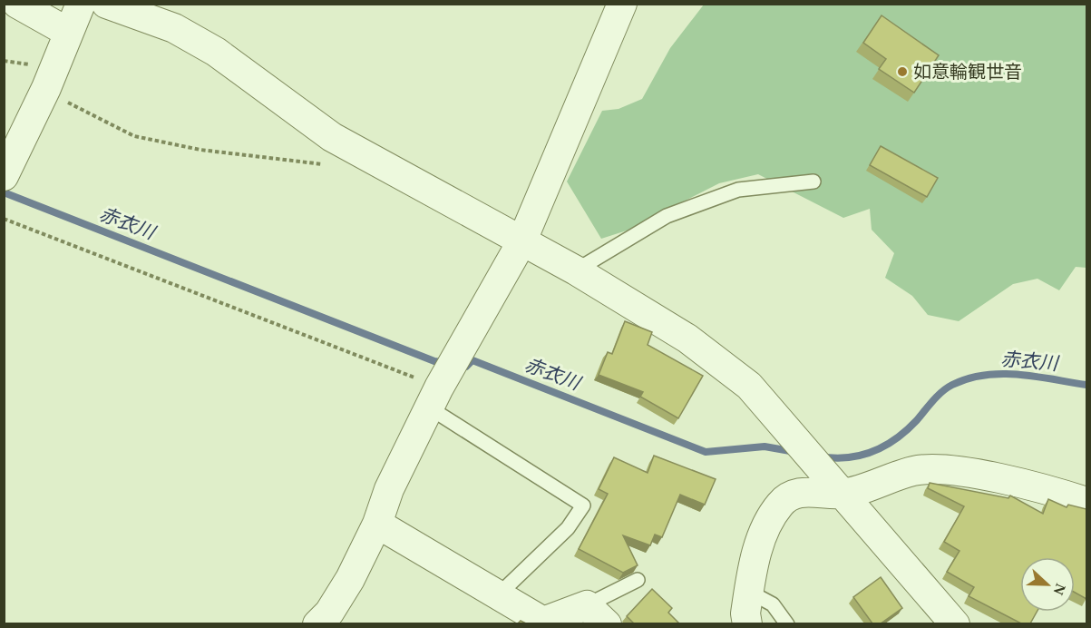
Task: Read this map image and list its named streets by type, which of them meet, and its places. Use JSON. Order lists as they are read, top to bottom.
{
  "water": ["赤衣川"],
  "places": ["如意輪観世音"],
  "north": "right"
}
